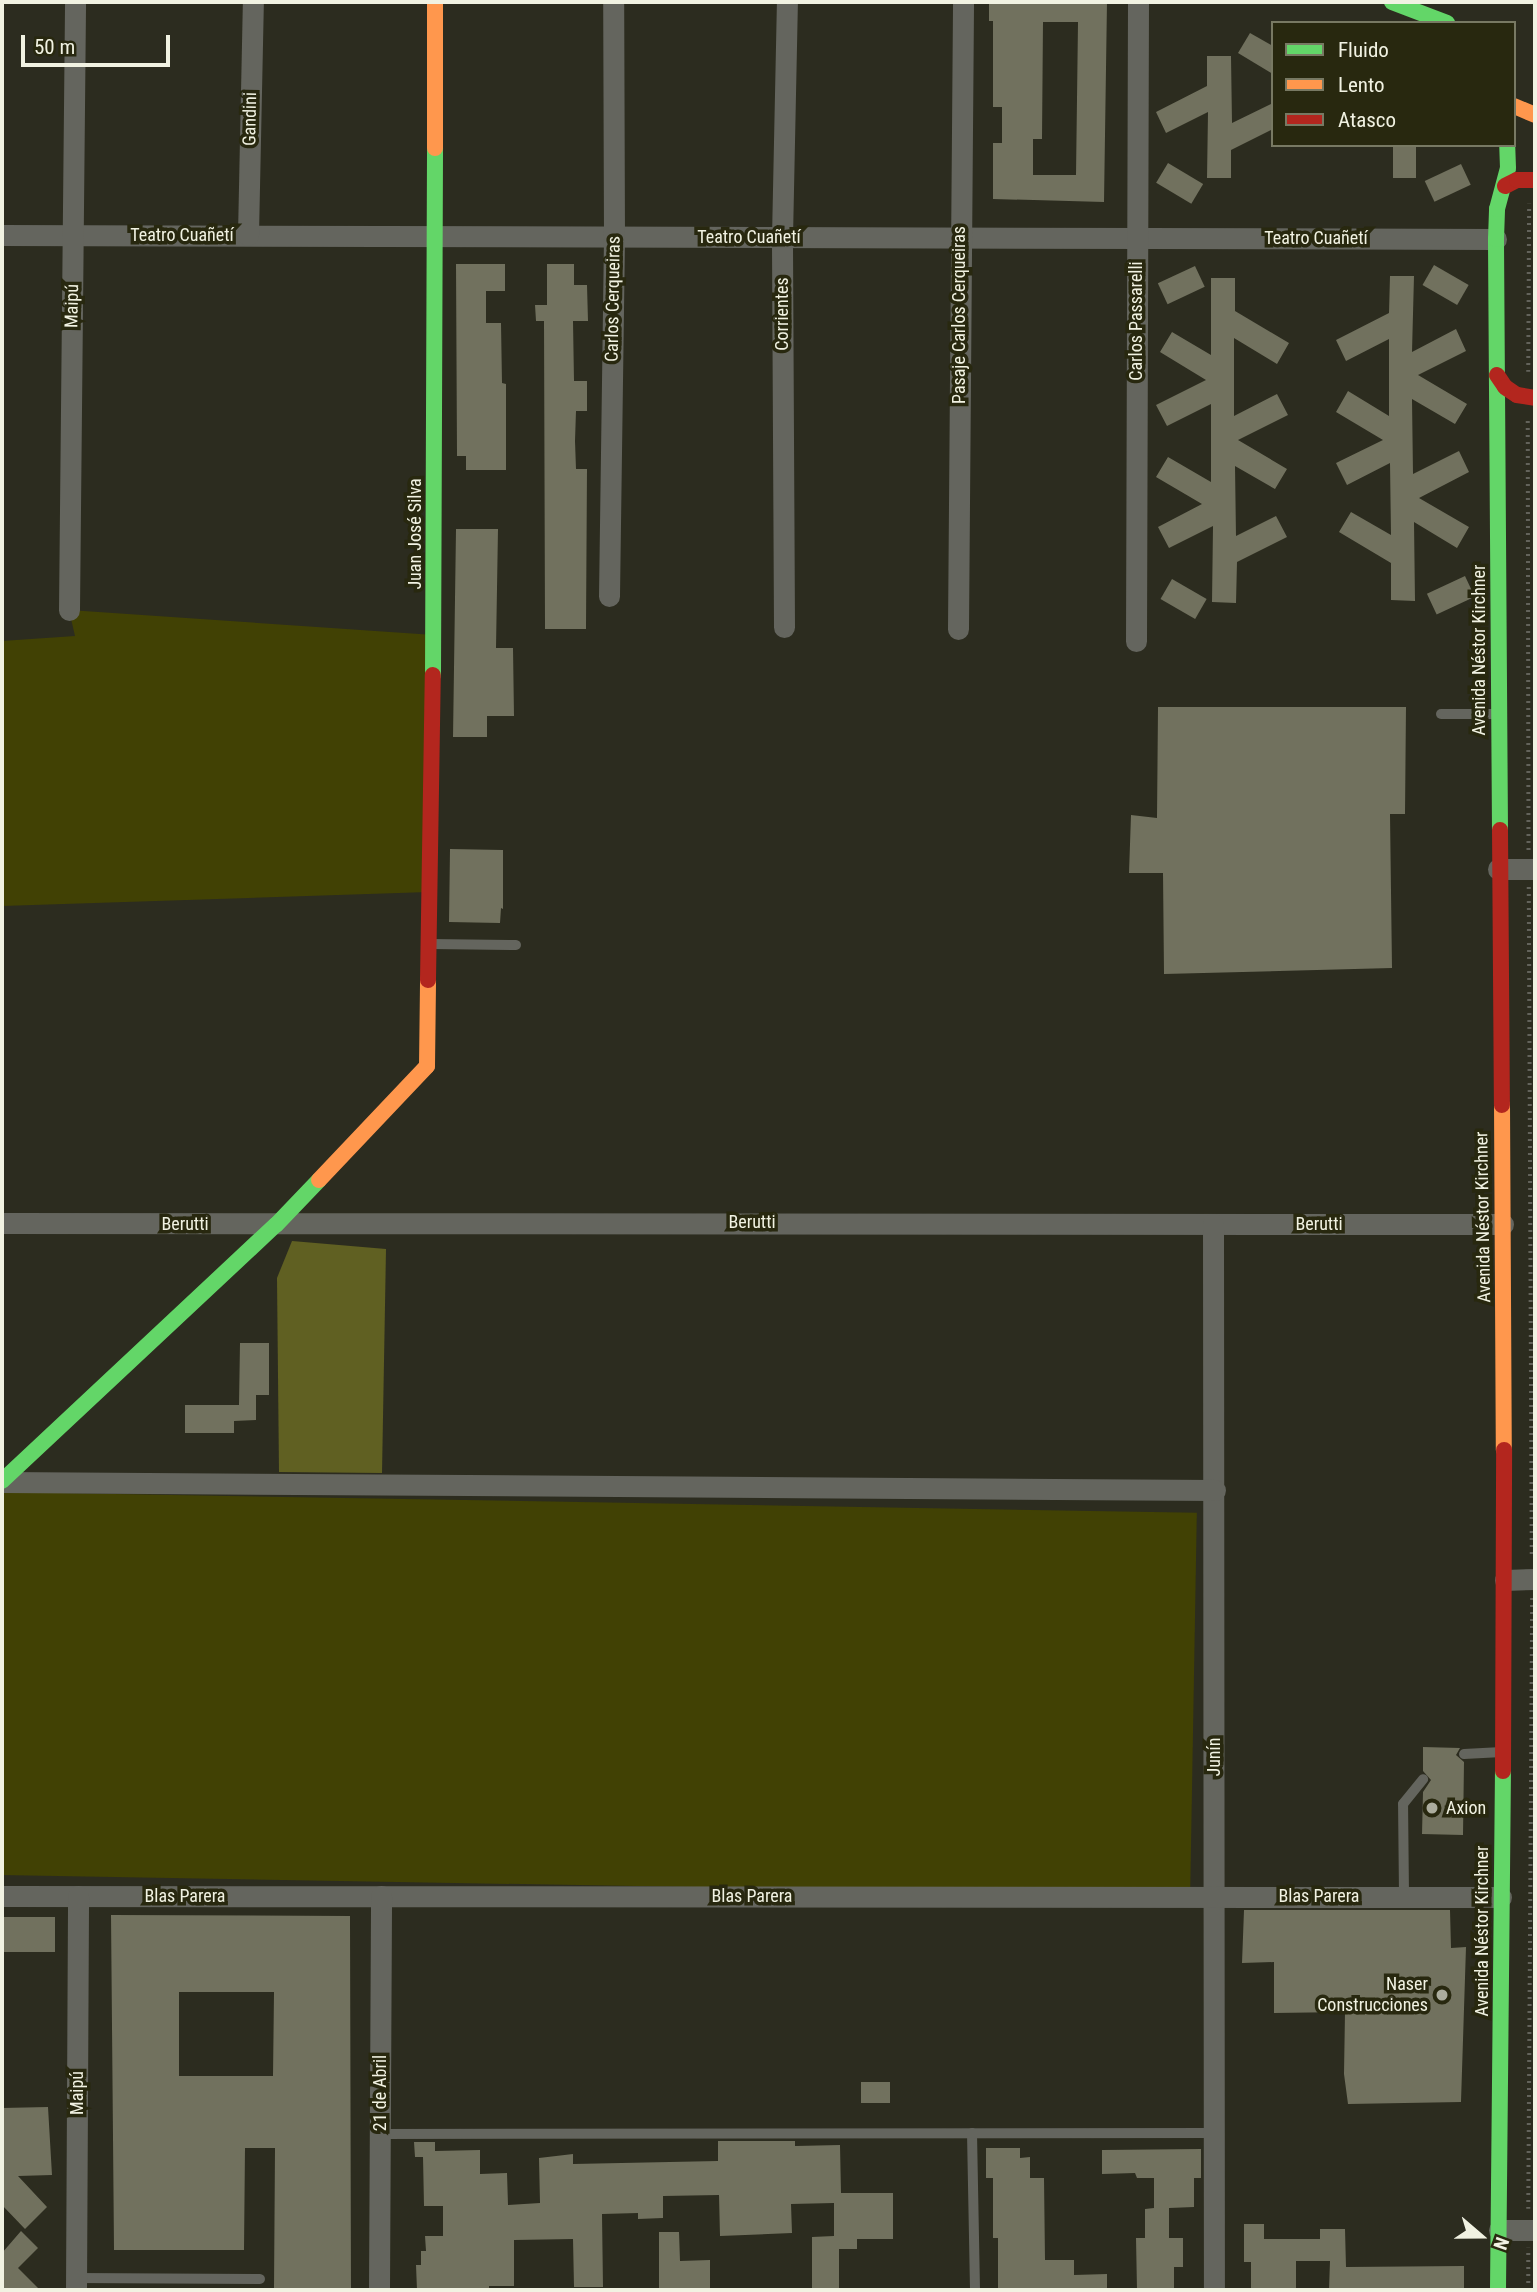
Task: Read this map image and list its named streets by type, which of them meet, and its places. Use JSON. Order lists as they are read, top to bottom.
{
  "streets": {
    "main road": ["Juan José Silva", "Avenida Néstor Kirchner"],
    "street": [
      "Gandini",
      "Teatro Cuañetí",
      "Carlos Cerqueiras",
      "Maipú",
      "Corrientes",
      "Pasaje Carlos Cerqueiras",
      "Carlos Passarelli",
      "Berutti",
      "Junín",
      "Blas Parera",
      "21 de Abril"
    ]
  },
  "crossings": [
    ["Gandini", "Teatro Cuañetí"],
    ["Teatro Cuañetí", "Carlos Cerqueiras"],
    ["Teatro Cuañetí", "Maipú"],
    ["Teatro Cuañetí", "Corrientes"],
    ["Teatro Cuañetí", "Pasaje Carlos Cerqueiras"],
    ["Teatro Cuañetí", "Carlos Passarelli"],
    ["Teatro Cuañetí", "Juan José Silva"],
    ["Teatro Cuañetí", "Avenida Néstor Kirchner"],
    ["Maipú", "Blas Parera"],
    ["Juan José Silva", "Berutti"],
    ["Avenida Néstor Kirchner", "Berutti"],
    ["Avenida Néstor Kirchner", "Blas Parera"],
    ["Berutti", "Junín"],
    ["Junín", "Blas Parera"],
    ["Blas Parera", "21 de Abril"]
  ],
  "places": ["Axion", "Naser Construcciones"],
  "legend": ["Fluido", "Lento", "Atasco"],
  "scale_bar": "50 m",
  "north": "right"
}
